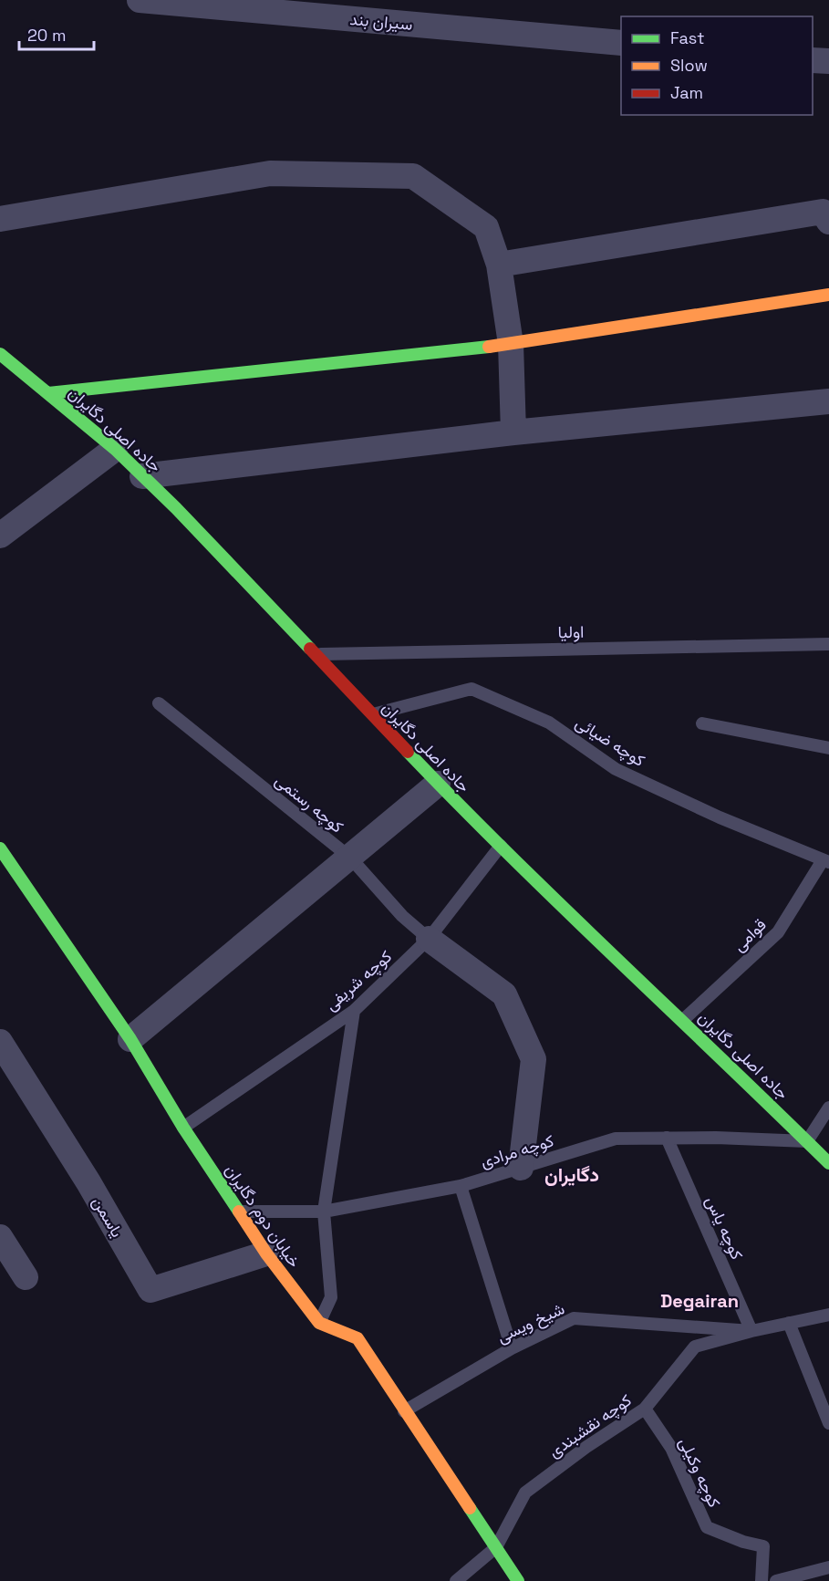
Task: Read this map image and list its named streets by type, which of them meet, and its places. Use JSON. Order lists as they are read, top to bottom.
{
  "streets": {
    "street": [
      "سیران بند",
      "جاده اصلی دگایران",
      "خیابان دوم دگایران",
      "یاسمن"
    ],
    "lane": [
      "اولیا",
      "کوچه ضیائی",
      "کوچه رستمی",
      "قوامی",
      "کوچه شریفی",
      "کوچه مرادی",
      "کوچه یاس",
      "شیخ ویسی",
      "کوچه نقشبندی",
      "کوچه وکیلی"
    ]
  },
  "crossings": [
    ["جاده اصلی دگایران", "اولیا"],
    ["جاده اصلی دگایران", "کوچه ضیائی"],
    ["جاده اصلی دگایران", "قوامی"],
    ["جاده اصلی دگایران", "کوچه شریفی"],
    ["جاده اصلی دگایران", "کوچه مرادی"],
    ["کوچه ضیائی", "قوامی"],
    ["کوچه رستمی", "کوچه شریفی"],
    ["کوچه شریفی", "خیابان دوم دگایران"],
    ["کوچه مرادی", "خیابان دوم دگایران"],
    ["کوچه مرادی", "کوچه یاس"],
    ["خیابان دوم دگایران", "یاسمن"],
    ["کوچه یاس", "شیخ ویسی"],
    ["کوچه یاس", "کوچه نقشبندی"],
    ["شیخ ویسی", "کوچه نقشبندی"],
    ["کوچه نقشبندی", "کوچه وکیلی"]
  ],
  "districts": ["دگایران", "Degairan"],
  "legend": ["Fast", "Slow", "Jam"],
  "scale_bar": "20 m"
}
